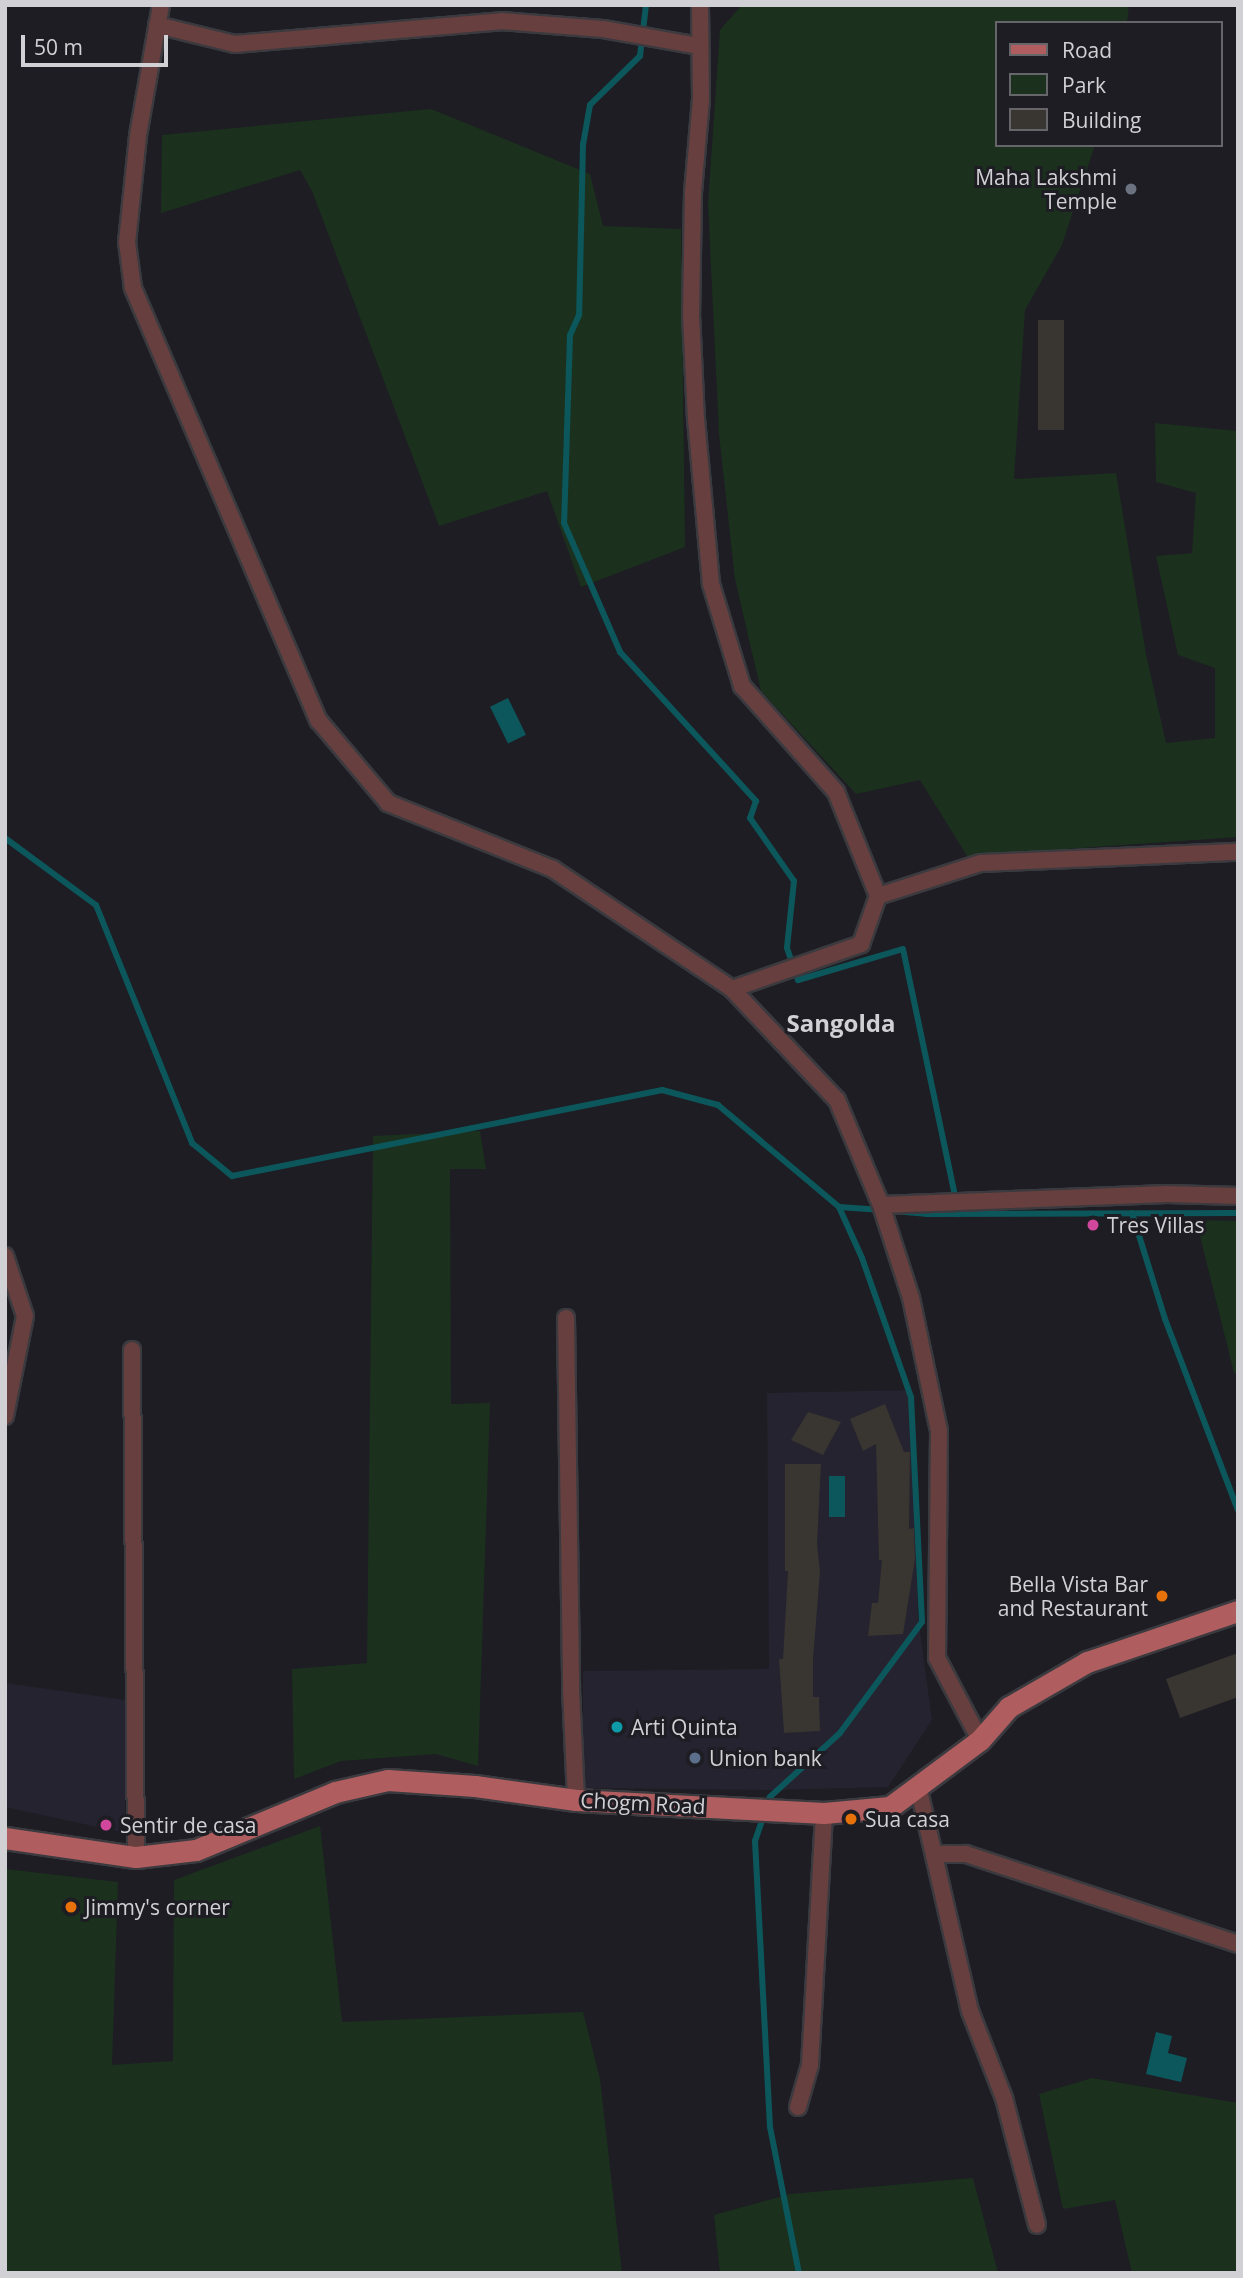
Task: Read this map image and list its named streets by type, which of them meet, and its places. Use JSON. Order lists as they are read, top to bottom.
{
  "streets": {
    "main road": ["Chogm Road"]
  },
  "districts": ["Sangolda"],
  "places": [
    "Maha Lakshmi Temple",
    "Tres Villas",
    "Bella Vista Bar and Restaurant",
    "Arti Quinta",
    "Union bank",
    "Sua casa",
    "Sentir de casa",
    "Jimmy's corner"
  ],
  "legend": ["Road", "Park", "Building"],
  "scale_bar": "50 m"
}
